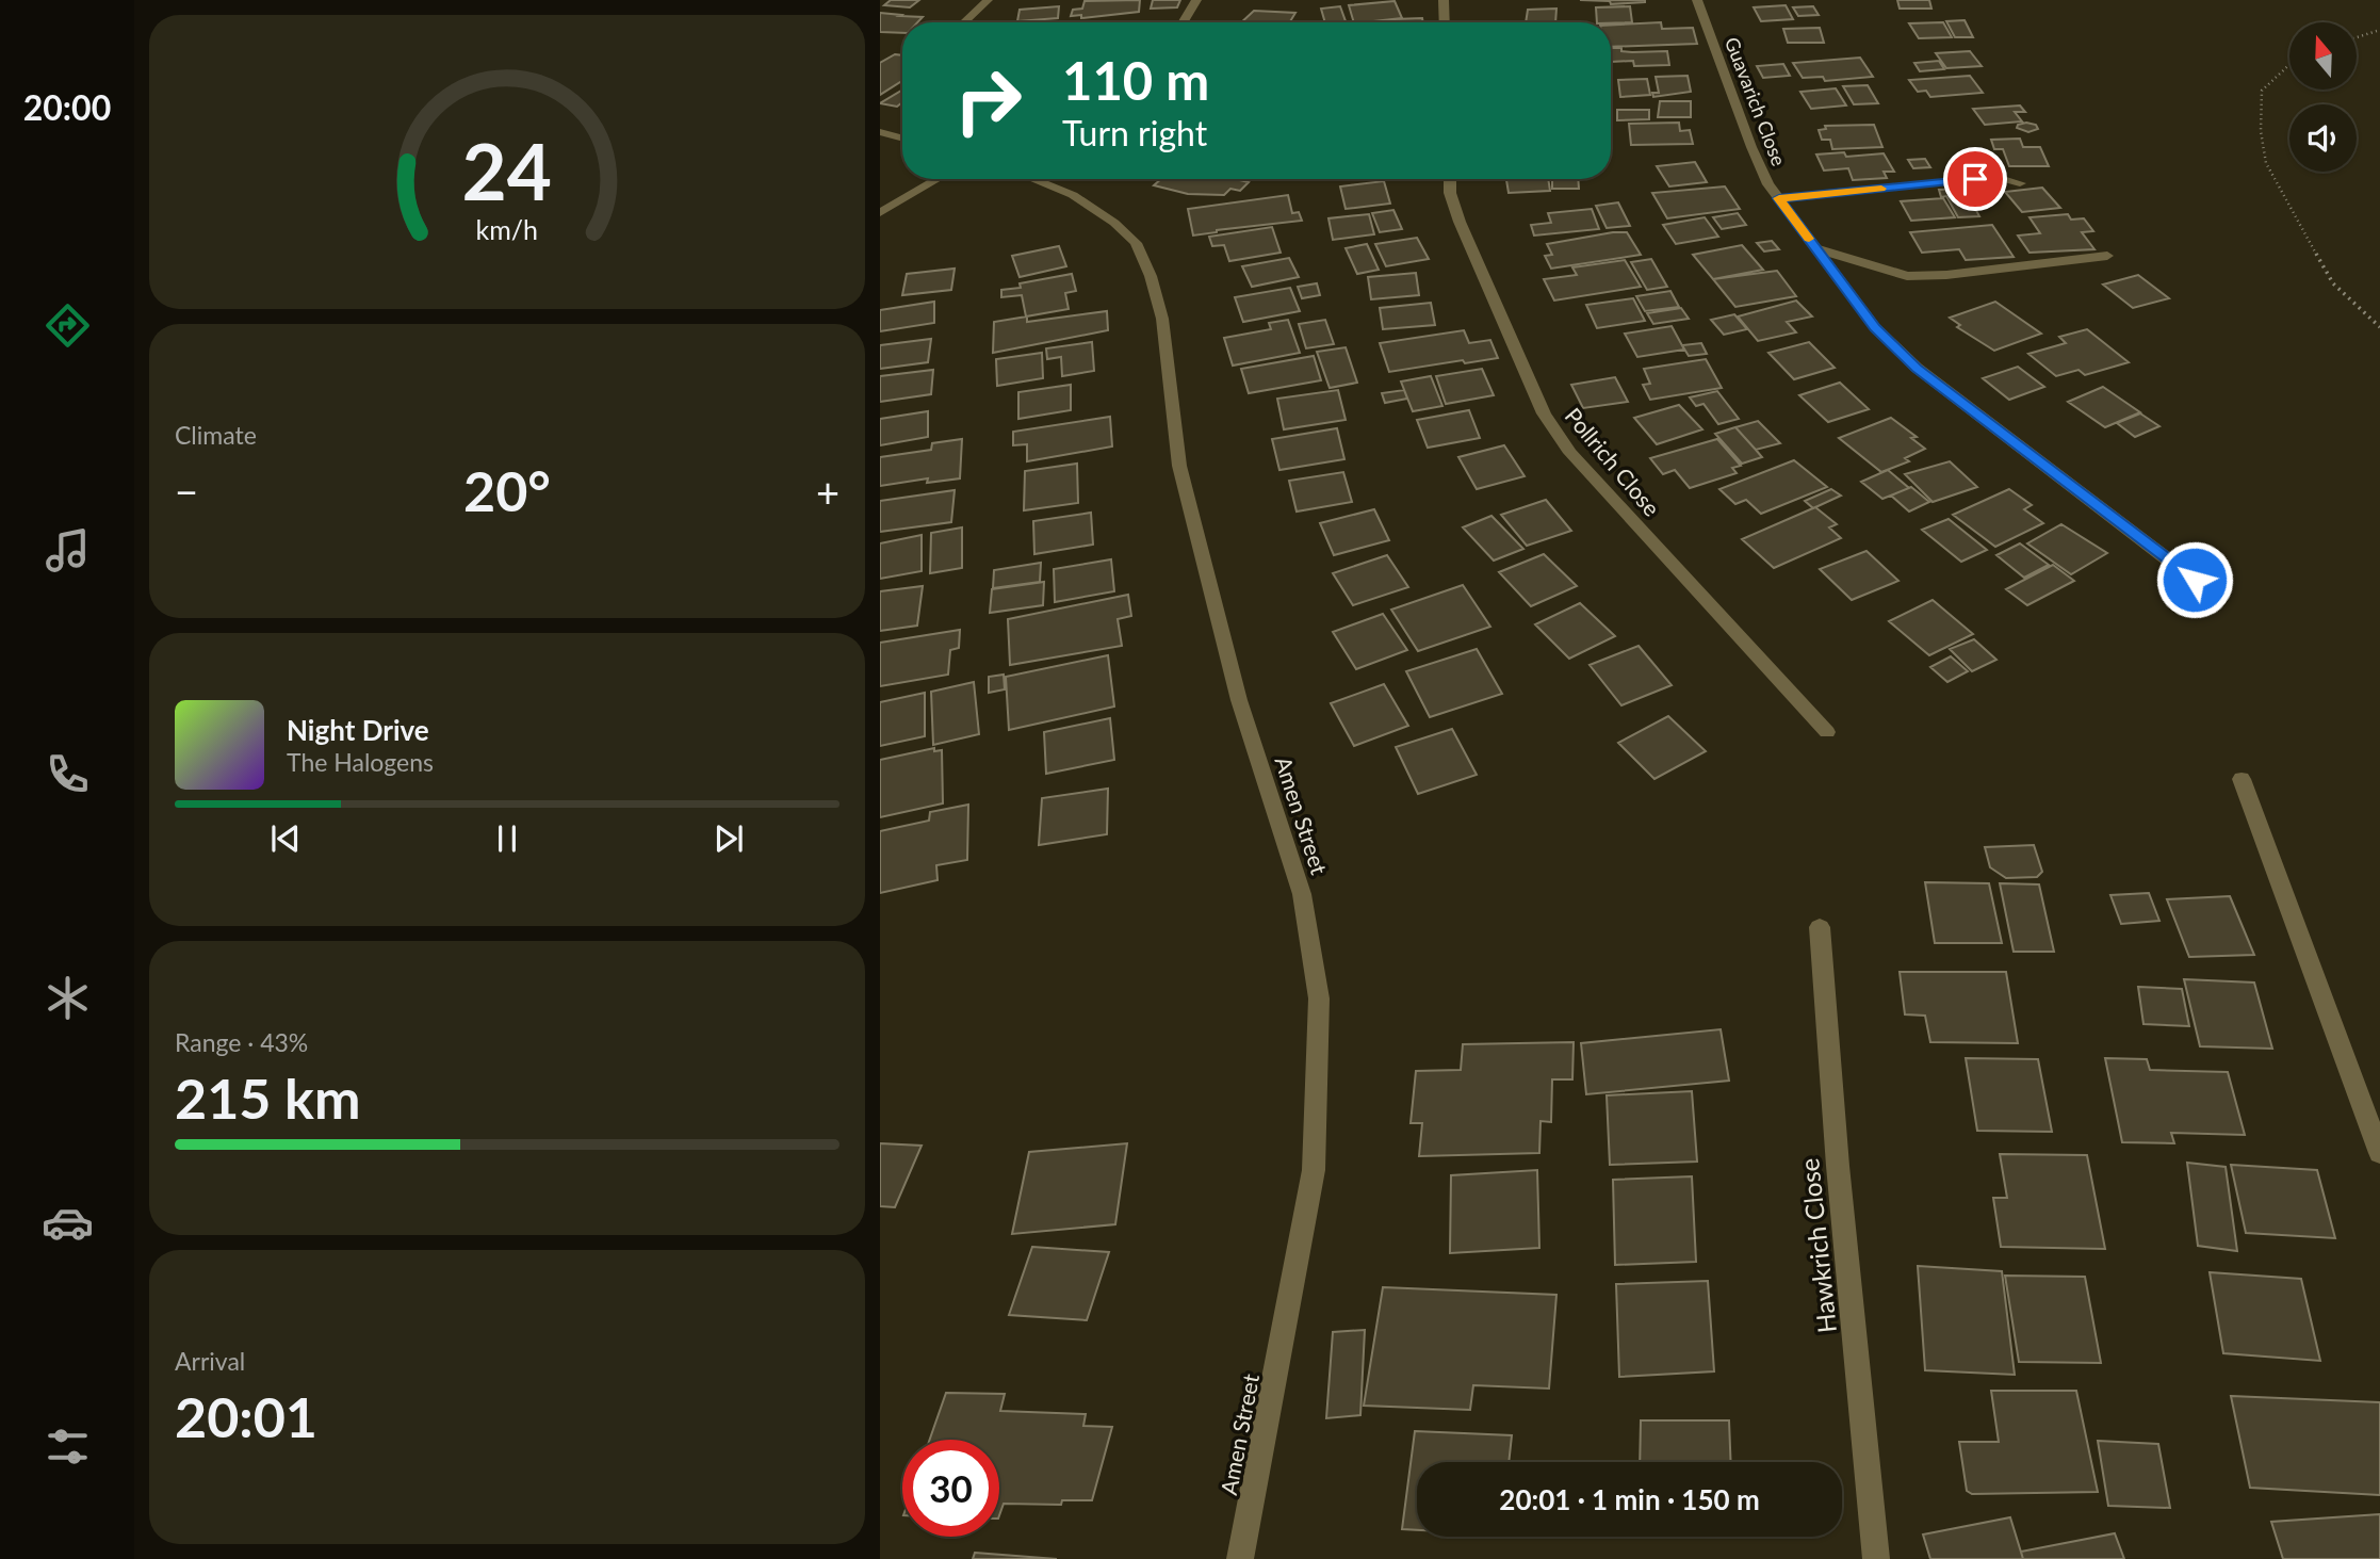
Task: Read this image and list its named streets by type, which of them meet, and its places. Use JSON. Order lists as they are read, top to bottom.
{
  "streets": {
    "street": [
      "Guavarich Close",
      "Pollrich Close",
      "Amen Street",
      "Hawkrich Close"
    ]
  },
  "north": "top",
  "page": {
    "tabs": "20:00",
    "turn": ["110 m", "Turn right"],
    "tile": [
      "Climate",
      ["Range · 43%", "215 km"],
      ["Arrival", "20:01"]
    ],
    "heat": ["−", "20°", "+"],
    "song": ["Night Drive", "The Halogens"],
    "limit": "30",
    "trip": "20:01 · 1 min · 150 m",
    "gauge": ["24", "km/h"]
  }
}
